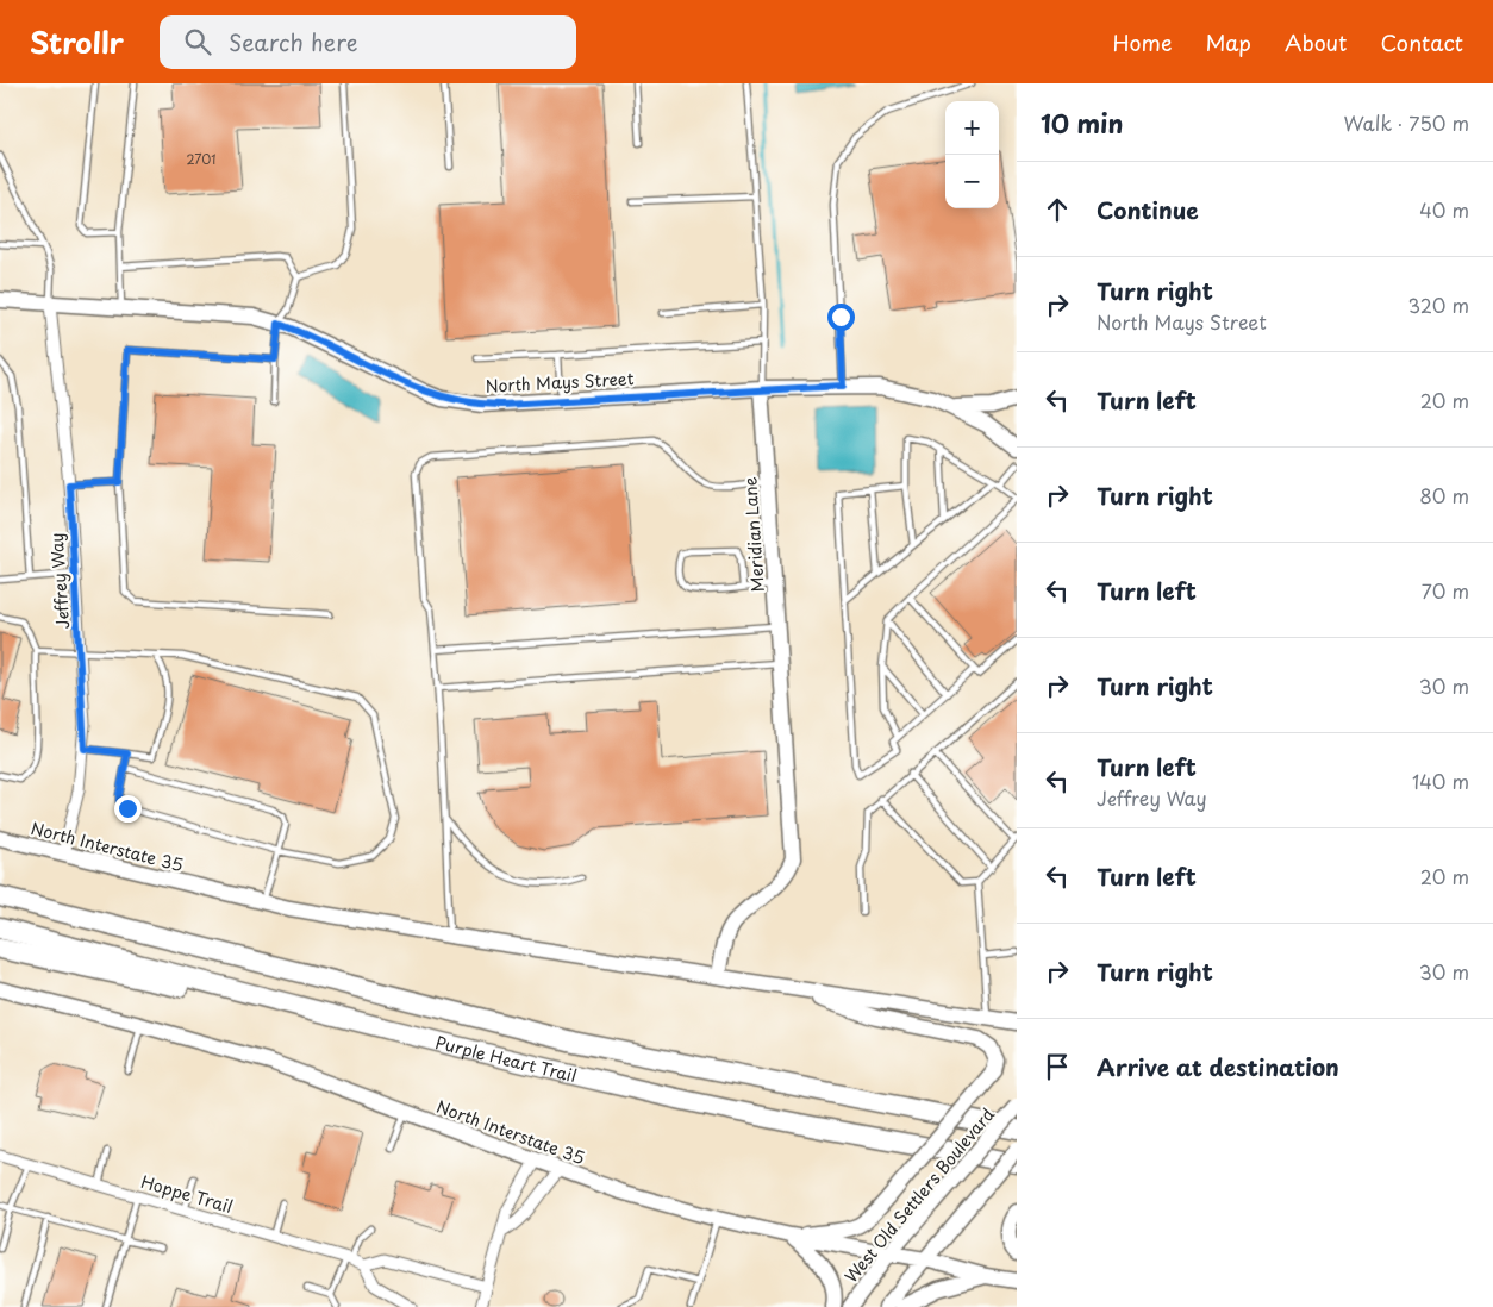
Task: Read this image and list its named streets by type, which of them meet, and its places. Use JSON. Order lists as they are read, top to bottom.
{
  "streets": {
    "highway": ["Purple Heart Trail"],
    "main road": [
      "North Mays Street",
      "Meridian Lane",
      "North Interstate 35",
      "West Old Settlers Boulevard"
    ],
    "street": ["Jeffrey Way", "Hoppe Trail"]
  },
  "crossings": [
    ["North Mays Street", "Meridian Lane"],
    ["North Mays Street", "Jeffrey Way"],
    ["Meridian Lane", "North Interstate 35"],
    ["Jeffrey Way", "North Interstate 35"],
    ["North Interstate 35", "West Old Settlers Boulevard"]
  ],
  "house_numbers": ["2701"],
  "page": {
    "header": "Strollr",
    "search": "Search here",
    "nav": [
      "Home",
      "Map",
      "About",
      "Contact"
    ],
    "heading": ["10 min", "Walk · 750 m"],
    "map_buttons": ["+", "−"],
    "list": [
      ["Continue", "40 m"],
      ["Turn right", "North Mays Street", "320 m"],
      ["Turn left", "20 m"],
      ["Turn right", "80 m"],
      ["Turn left", "70 m"],
      ["Turn right", "30 m"],
      ["Turn left", "Jeffrey Way", "140 m"],
      ["Turn left", "20 m"],
      ["Turn right", "30 m"],
      "Arrive at destination"
    ]
  }
}
